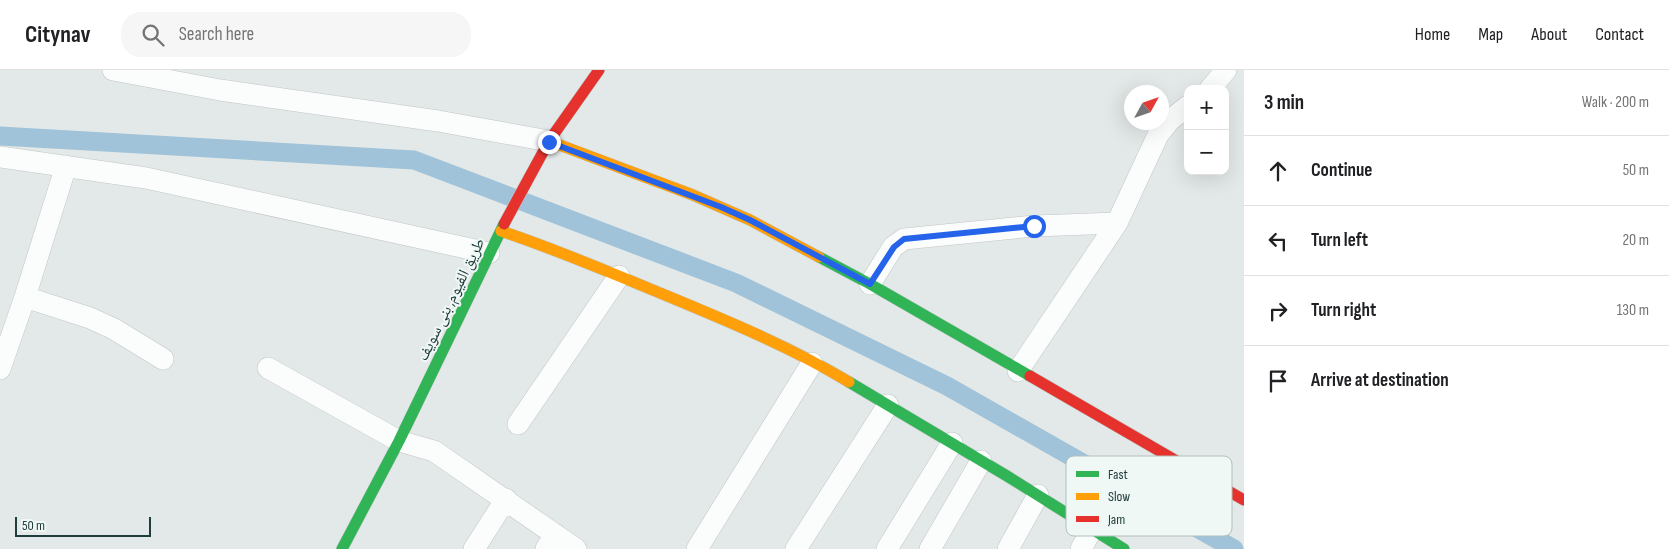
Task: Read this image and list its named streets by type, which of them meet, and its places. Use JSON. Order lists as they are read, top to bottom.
{
  "streets": {
    "main road": ["طريق الفيوم, بنى سويف"]
  },
  "legend": ["Fast", "Slow", "Jam"],
  "scale_bar": "50 m",
  "north": "top right",
  "page": {
    "header": "Citynav",
    "search": "Search here",
    "nav": [
      "Home",
      "Map",
      "About",
      "Contact"
    ],
    "heading": ["3 min", "Walk · 200 m"],
    "map_buttons": ["+", "−"],
    "list": [
      ["Continue", "50 m"],
      ["Turn left", "20 m"],
      ["Turn right", "130 m"],
      "Arrive at destination"
    ],
    "scale": "50 m"
  }
}
